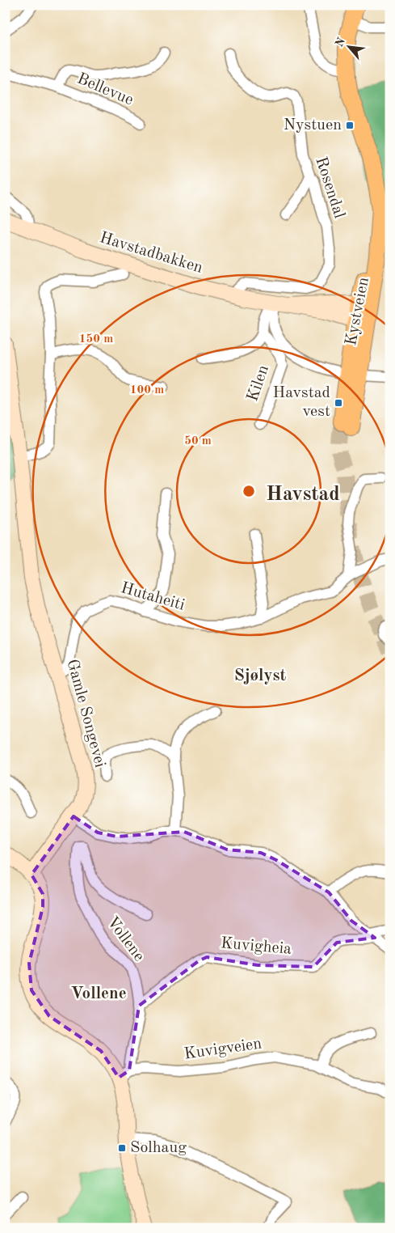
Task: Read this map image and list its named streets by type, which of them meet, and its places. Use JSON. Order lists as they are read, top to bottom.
{
  "streets": {
    "main road": ["Havstadbakken", "Kystveien", "Gamle Songevei"],
    "street": [
      "Bellevue",
      "Rosendal",
      "Kilen",
      "Hutaheiti",
      "Vollene",
      "Kuvigheia",
      "Kuvigveien"
    ]
  },
  "crossings": [
    ["Rosendal", "Havstadbakken"],
    ["Havstadbakken", "Kystveien"],
    ["Hutaheiti", "Gamle Songevei"],
    ["Vollene", "Kuvigheia"],
    ["Vollene", "Kuvigveien"]
  ],
  "districts": ["Havstad", "Sjølyst", "Vollene"],
  "places": {
    "transit": ["Nystuen", "Havstad vest", "Solhaug"]
  },
  "north": "top left",
  "rings": ["150 m", "100 m", "50 m"]
}
